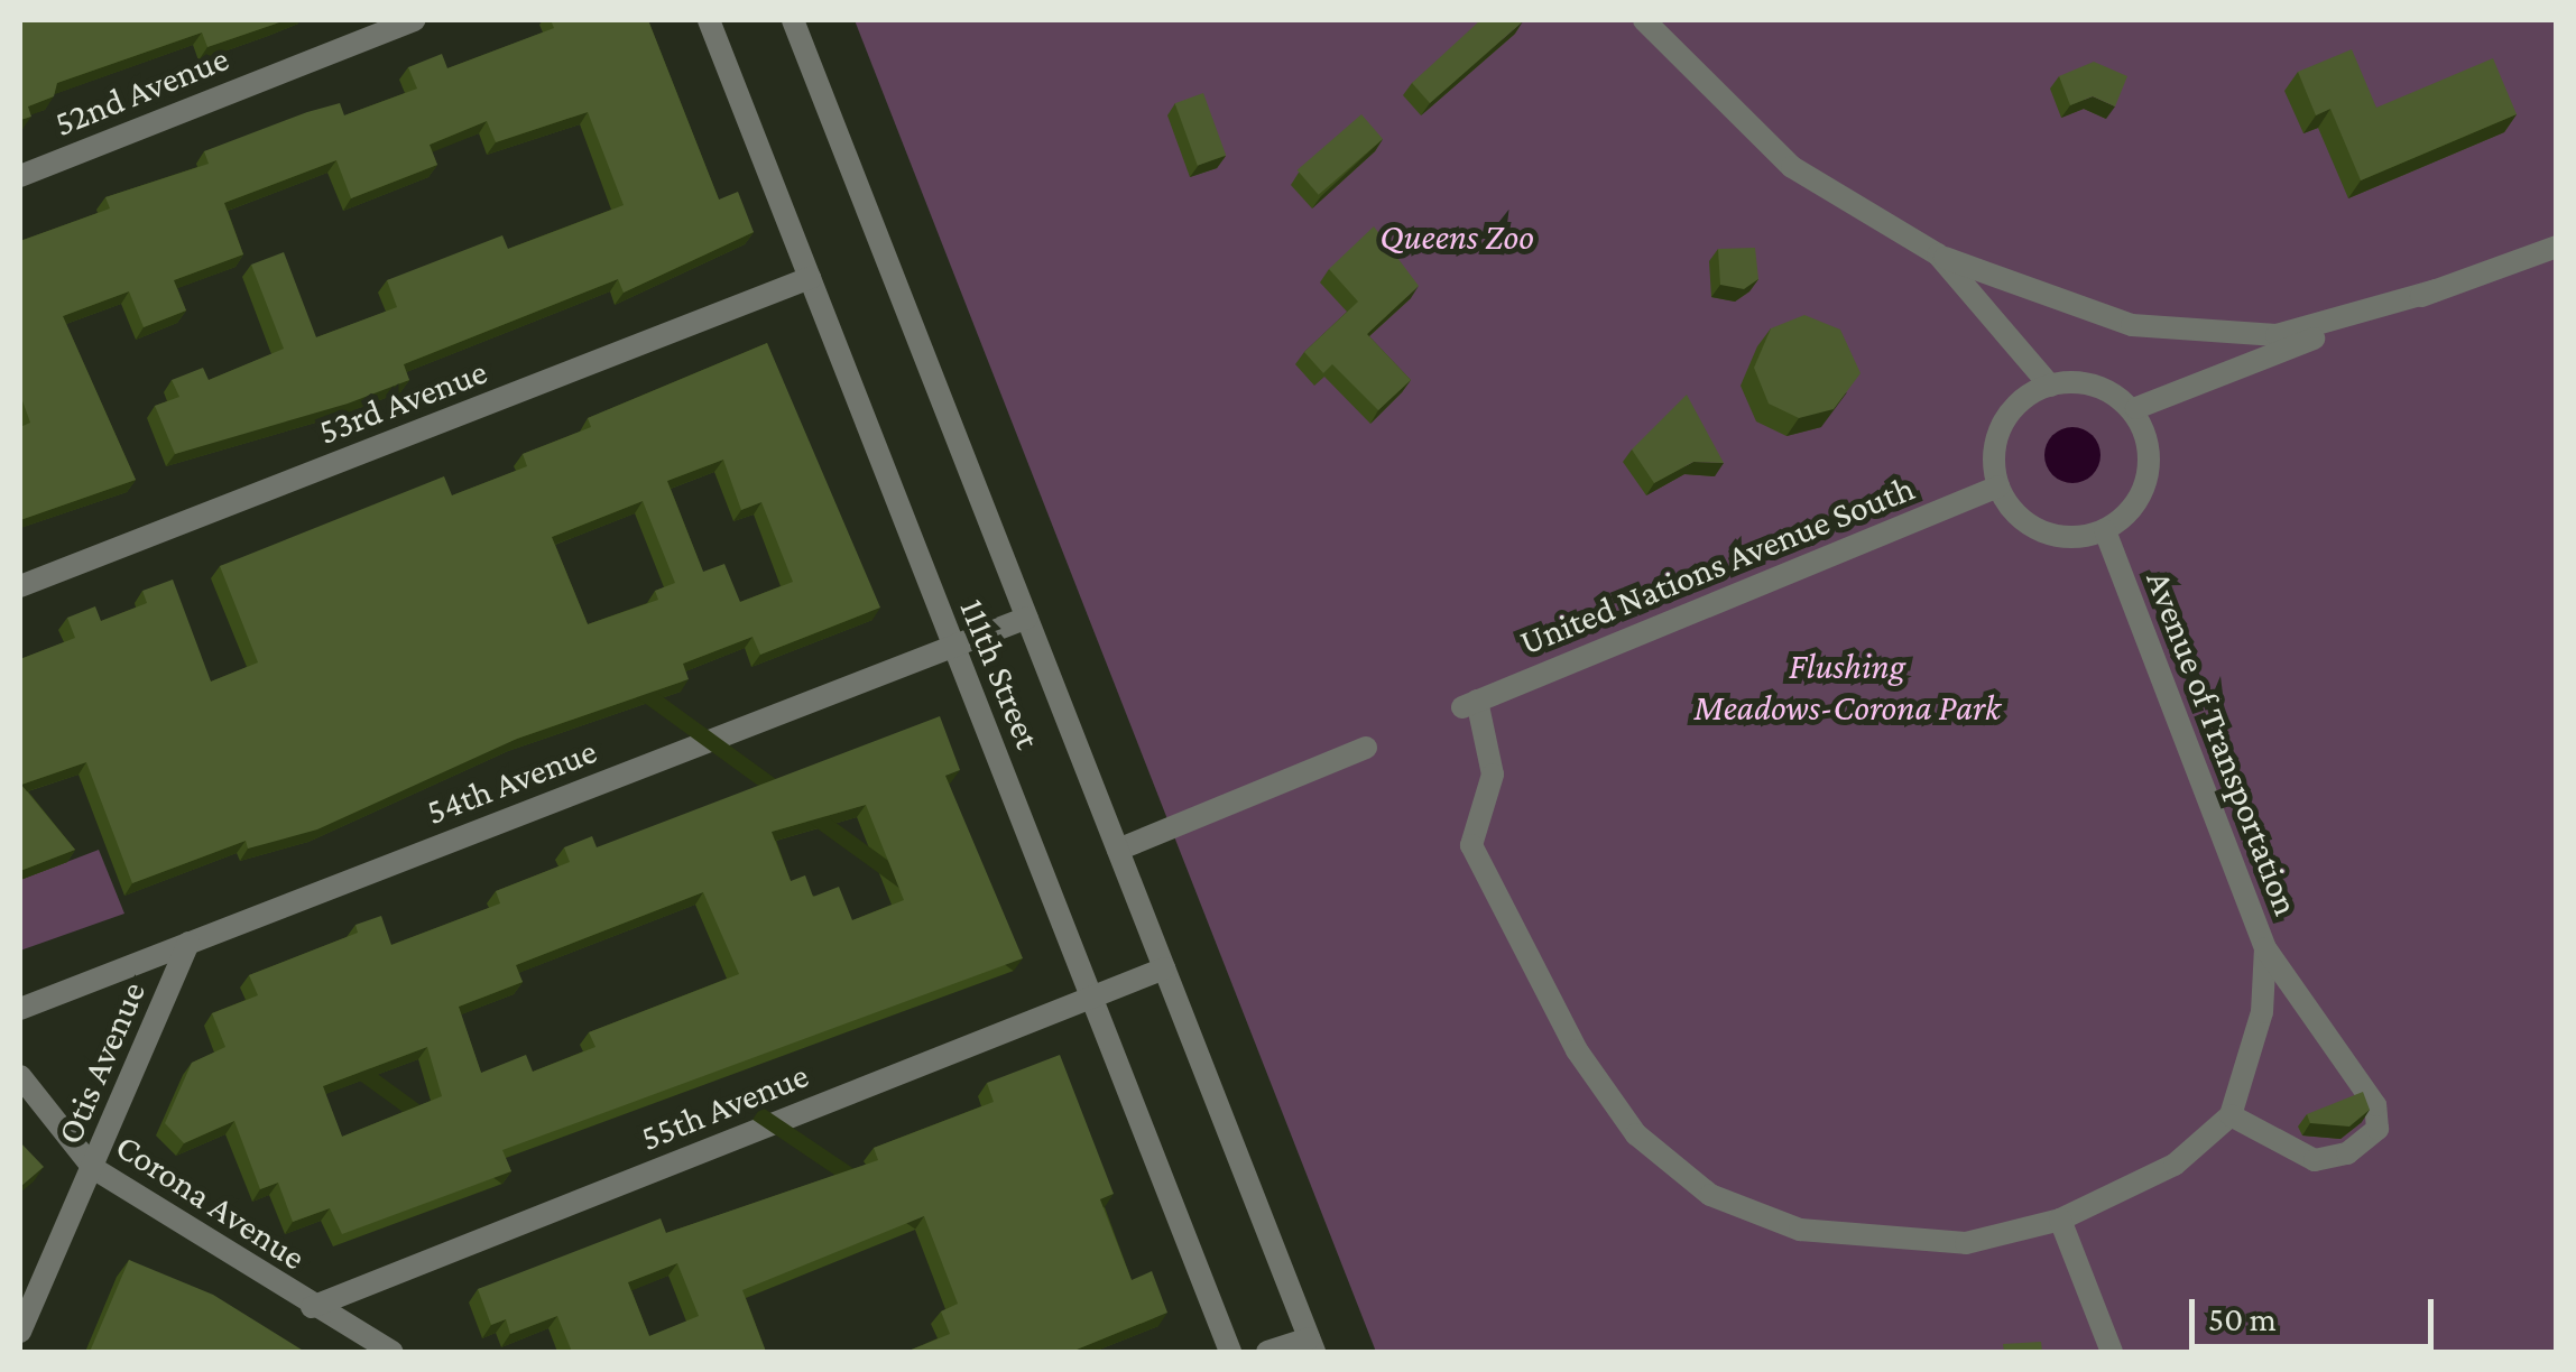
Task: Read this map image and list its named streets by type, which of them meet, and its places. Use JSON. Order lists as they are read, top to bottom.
{
  "streets": {
    "street": [
      "52nd Avenue",
      "53rd Avenue",
      "United Nations Avenue South",
      "111th Street",
      "Avenue of Transportation",
      "54th Avenue",
      "Otis Avenue",
      "55th Avenue",
      "Corona Avenue"
    ]
  },
  "crossings": [
    ["53rd Avenue", "111th Street"],
    ["United Nations Avenue South", "Avenue of Transportation"],
    ["111th Street", "54th Avenue"],
    ["111th Street", "55th Avenue"],
    ["54th Avenue", "Otis Avenue"],
    ["Otis Avenue", "Corona Avenue"],
    ["55th Avenue", "Corona Avenue"]
  ],
  "parks": ["Queens Zoo", "Flushing Meadows-Corona Park"],
  "scale_bar": "50 m"
}
